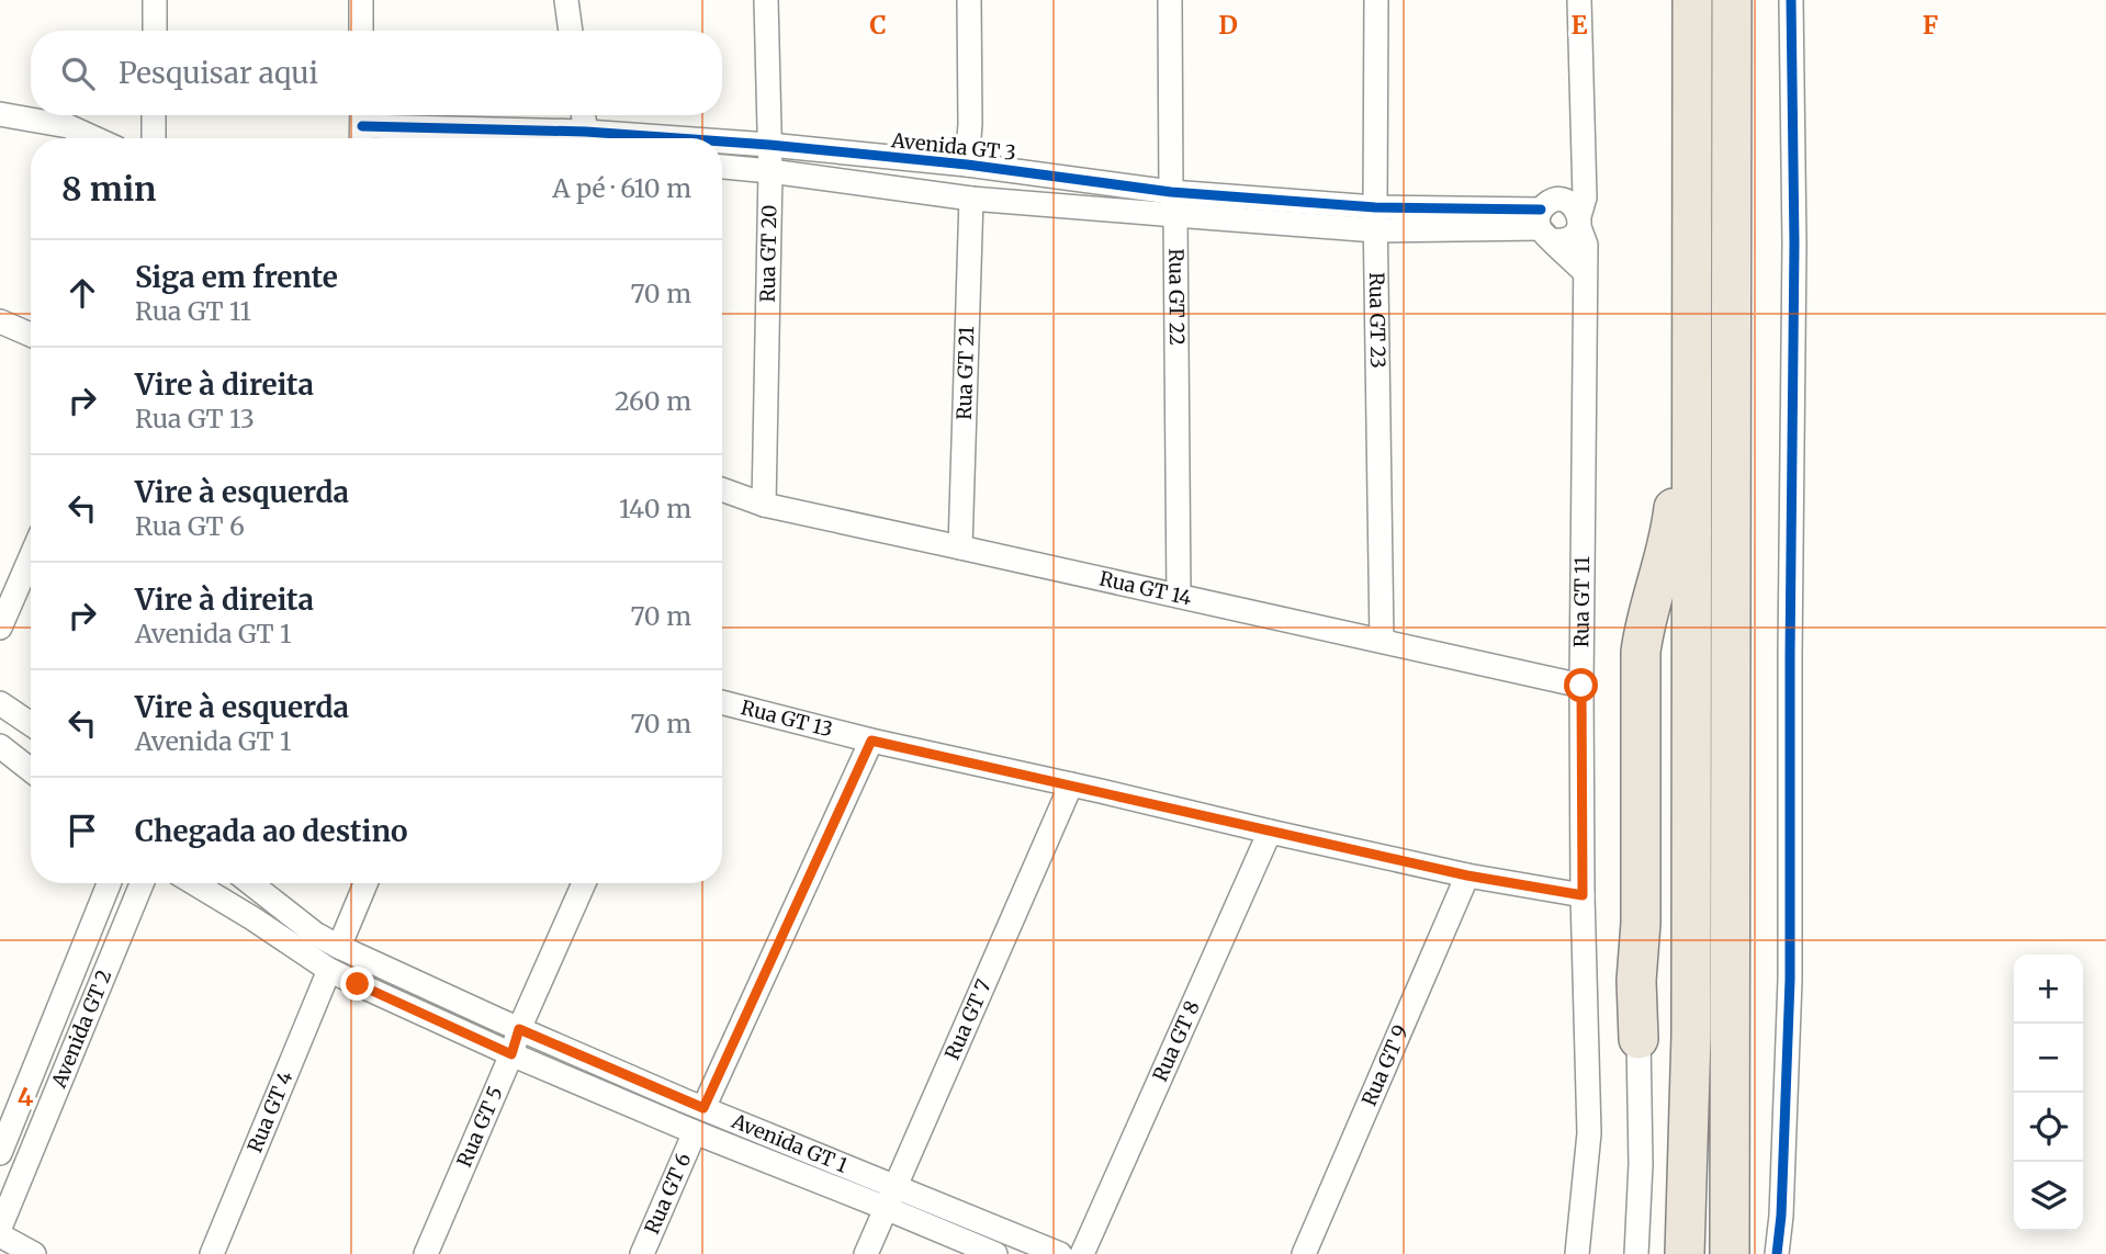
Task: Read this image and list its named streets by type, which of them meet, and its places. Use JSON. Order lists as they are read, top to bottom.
{
  "streets": {
    "street": [
      "Avenida GT 3",
      "Rua GT 20",
      "Rua GT 22",
      "Rua GT 23",
      "Rua GT 21",
      "Rua GT 14",
      "Rua GT 11",
      "Rua GT 13",
      "Rua GT 7",
      "Avenida GT 2",
      "Rua GT 8",
      "Rua GT 9",
      "Rua GT 4",
      "Rua GT 5",
      "Avenida GT 1",
      "Rua GT 6"
    ]
  },
  "crossings": [
    ["Avenida GT 3", "Rua GT 20"],
    ["Avenida GT 3", "Rua GT 22"],
    ["Avenida GT 3", "Rua GT 23"],
    ["Avenida GT 3", "Rua GT 21"],
    ["Rua GT 20", "Rua GT 14"],
    ["Rua GT 22", "Rua GT 14"],
    ["Rua GT 23", "Rua GT 14"],
    ["Rua GT 21", "Rua GT 14"],
    ["Rua GT 14", "Rua GT 11"],
    ["Rua GT 11", "Rua GT 13"],
    ["Rua GT 13", "Rua GT 7"],
    ["Rua GT 13", "Rua GT 8"],
    ["Rua GT 13", "Rua GT 9"],
    ["Rua GT 7", "Avenida GT 1"],
    ["Rua GT 4", "Avenida GT 1"],
    ["Rua GT 5", "Avenida GT 1"],
    ["Avenida GT 1", "Rua GT 6"]
  ],
  "page": {
    "search": "Pesquisar aqui",
    "heading": ["8 min", "A pé · 610 m"],
    "list": [
      ["Siga em frente", "Rua GT 11", "70 m"],
      ["Vire à direita", "Rua GT 13", "260 m"],
      ["Vire à esquerda", "Rua GT 6", "140 m"],
      ["Vire à direita", "Avenida GT 1", "70 m"],
      ["Vire à esquerda", "Avenida GT 1", "70 m"],
      "Chegada ao destino"
    ],
    "map_buttons": ["+", "−"]
  },
  "grid": {
    "columns": [
      "C",
      "D",
      "E",
      "F"
    ],
    "rows": ["4"]
  }
}
